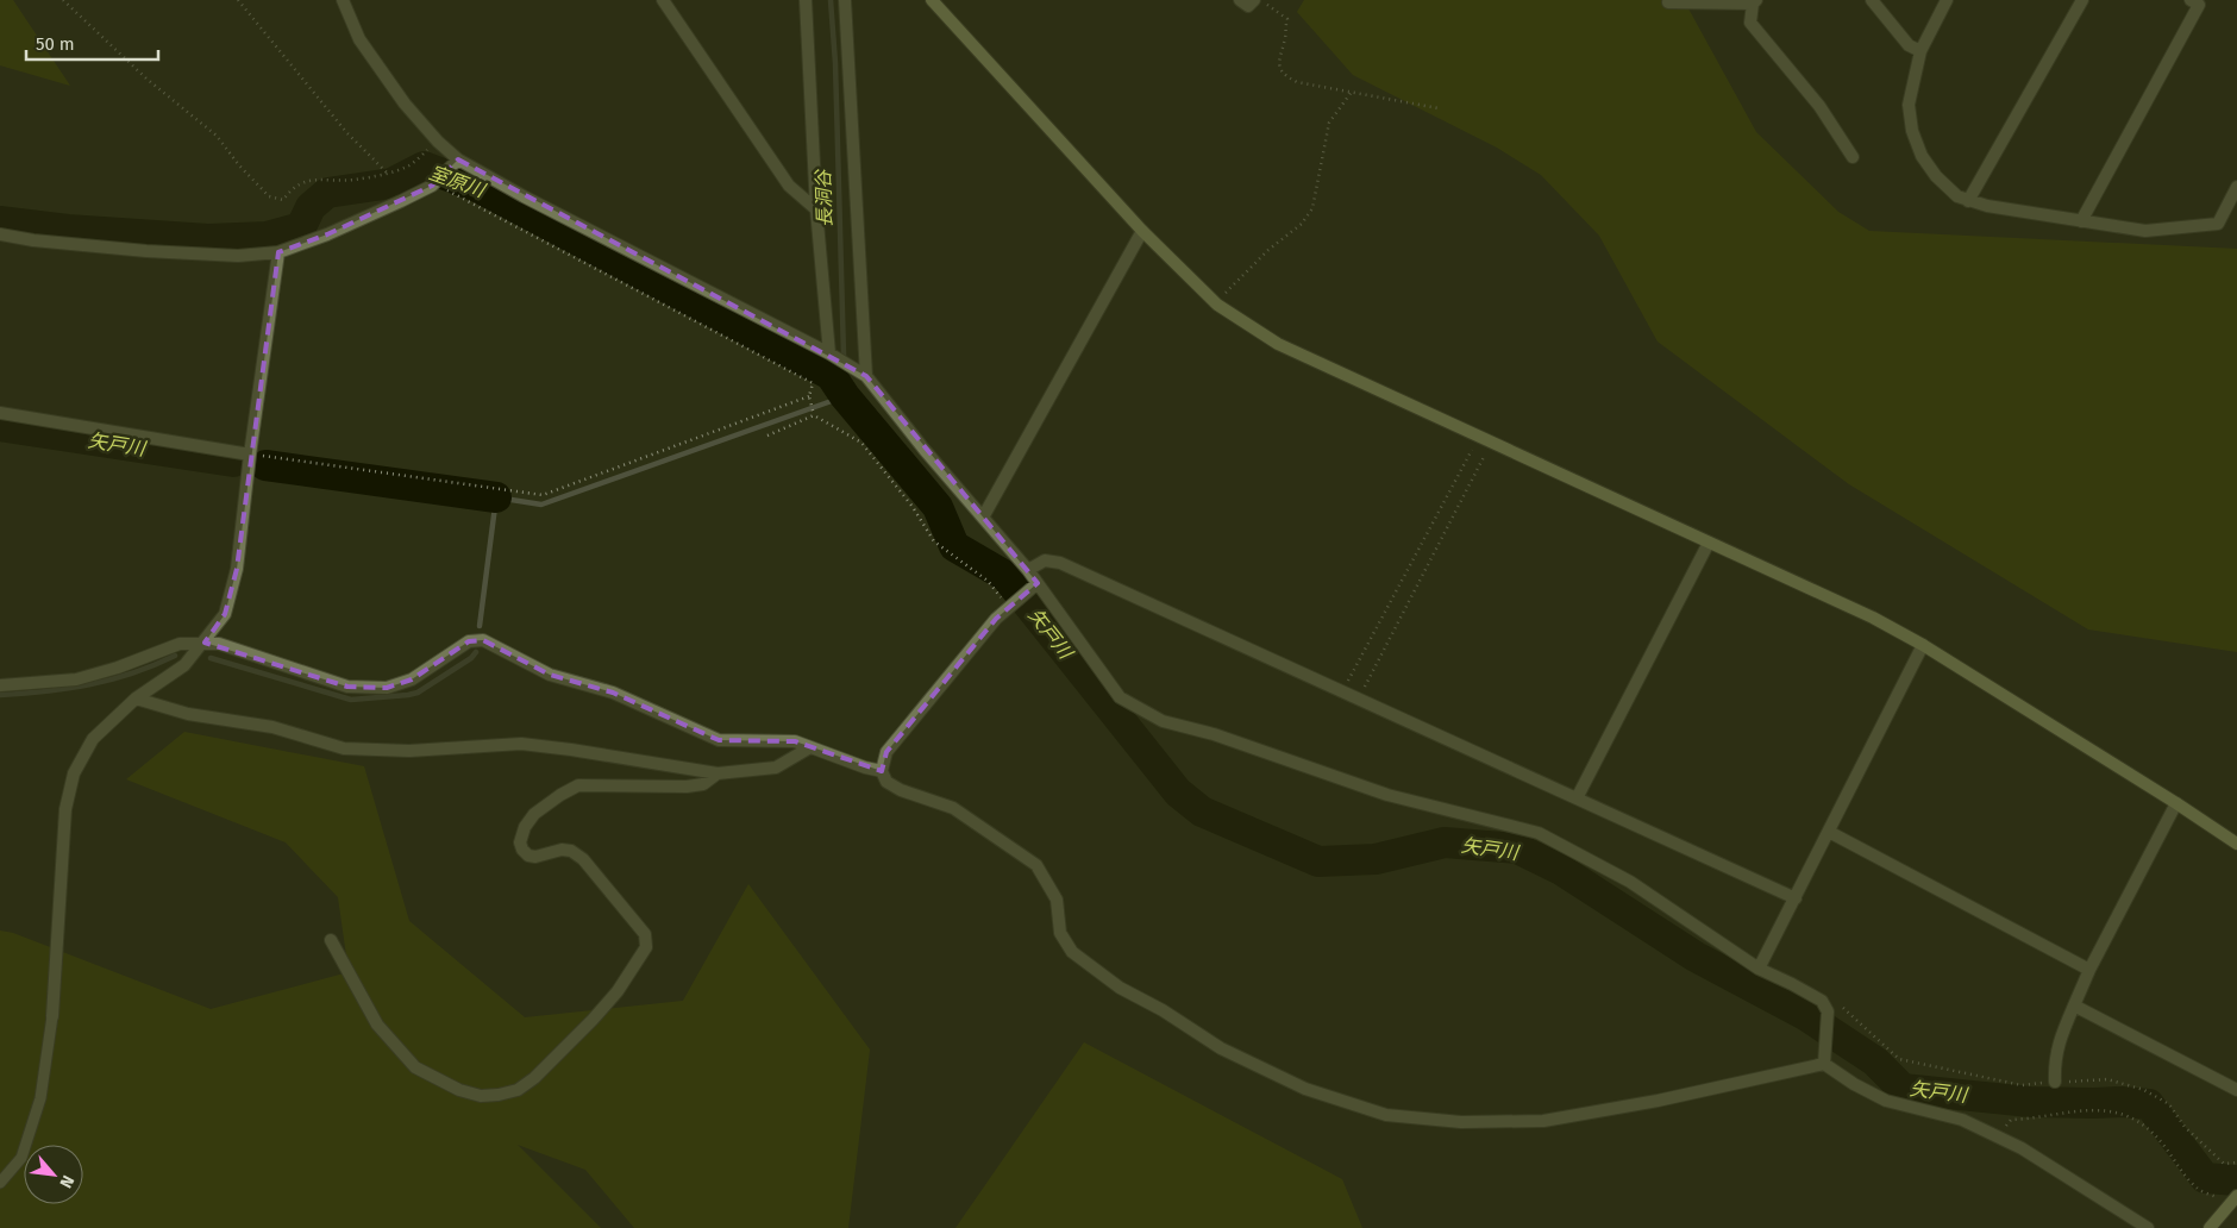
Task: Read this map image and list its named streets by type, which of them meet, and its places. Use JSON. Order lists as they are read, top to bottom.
{
  "water": ["室原川", "長洞谷", "矢戸川"],
  "scale_bar": "50 m",
  "north": "bottom right"
}
